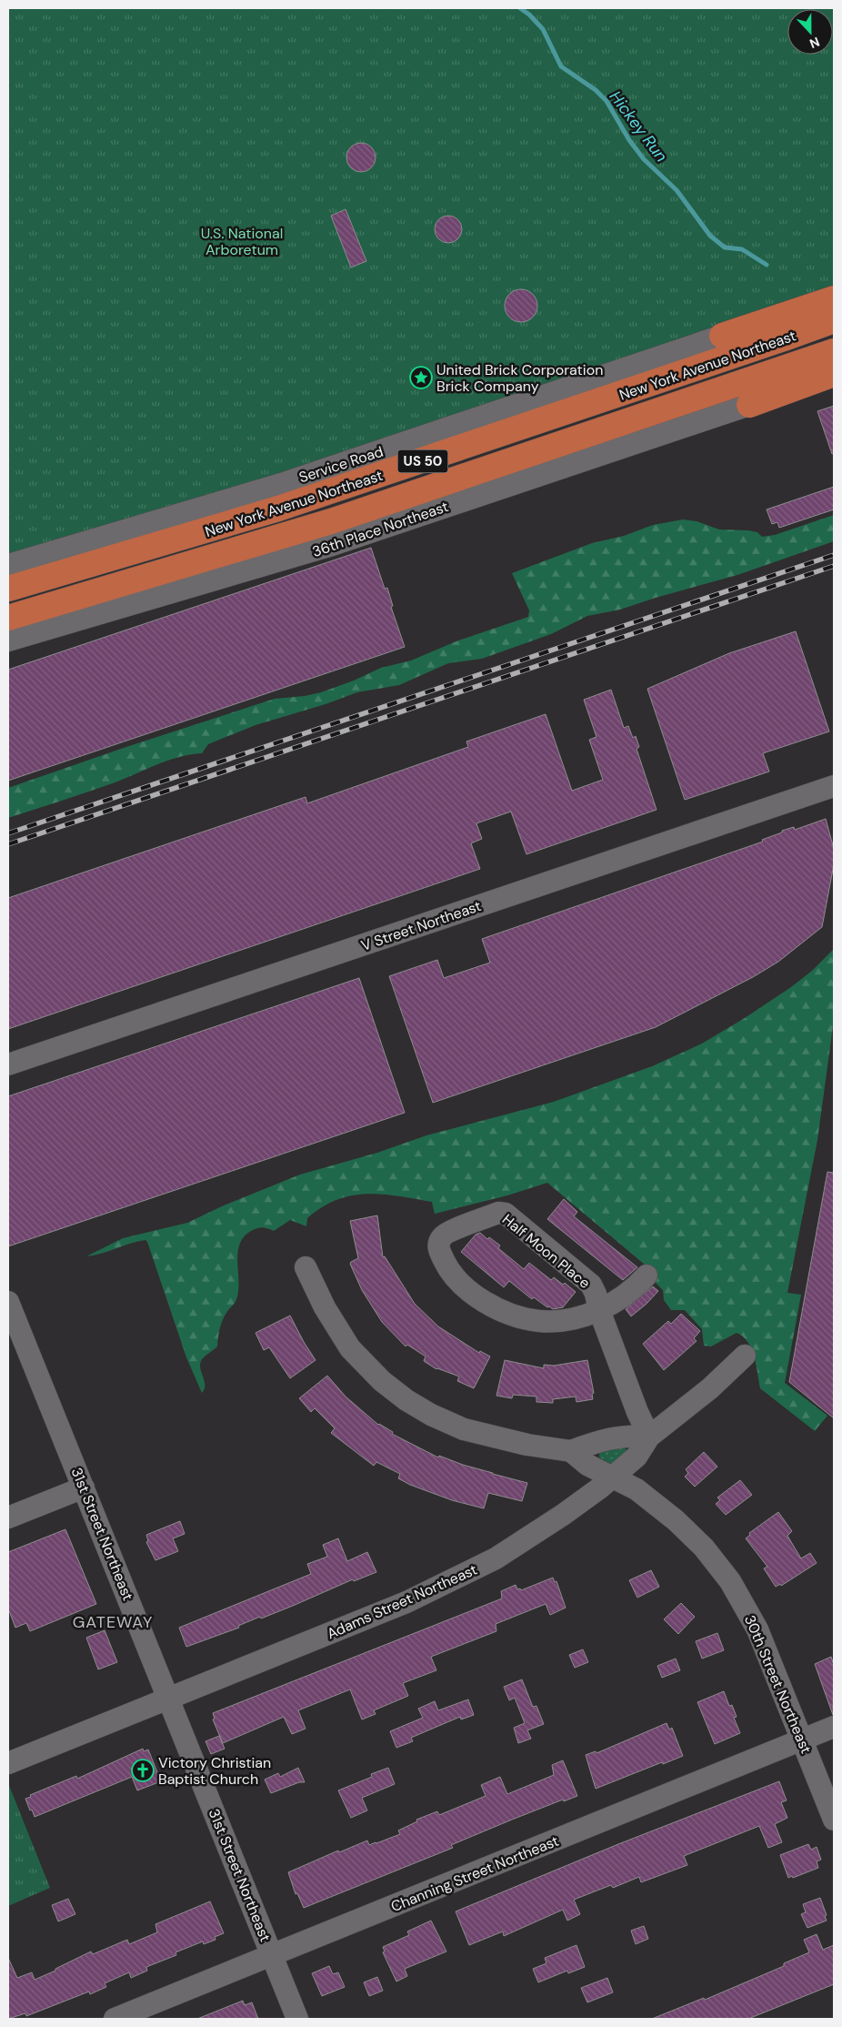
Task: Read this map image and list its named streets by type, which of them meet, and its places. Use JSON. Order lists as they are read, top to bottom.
{
  "streets": {
    "highway": ["New York Avenue Northeast", "US 50"],
    "street": [
      "Service Road",
      "36th Place Northeast",
      "V Street Northeast",
      "Half Moon Place",
      "31st Street Northeast",
      "Adams Street Northeast",
      "30th Street Northeast",
      "Channing Street Northeast"
    ]
  },
  "crossings": [
    ["Half Moon Place", "Adams Street Northeast"],
    ["31st Street Northeast", "Adams Street Northeast"],
    ["31st Street Northeast", "Channing Street Northeast"],
    ["Adams Street Northeast", "30th Street Northeast"],
    ["30th Street Northeast", "Channing Street Northeast"]
  ],
  "districts": ["GATEWAY"],
  "water": ["Hickey Run"],
  "parks": ["U.S. National Arboretum"],
  "places": {
    "place": ["United Brick Corporation Brick Company"],
    "church": ["Victory Christian Baptist Church"]
  },
  "north": "bottom"
}
